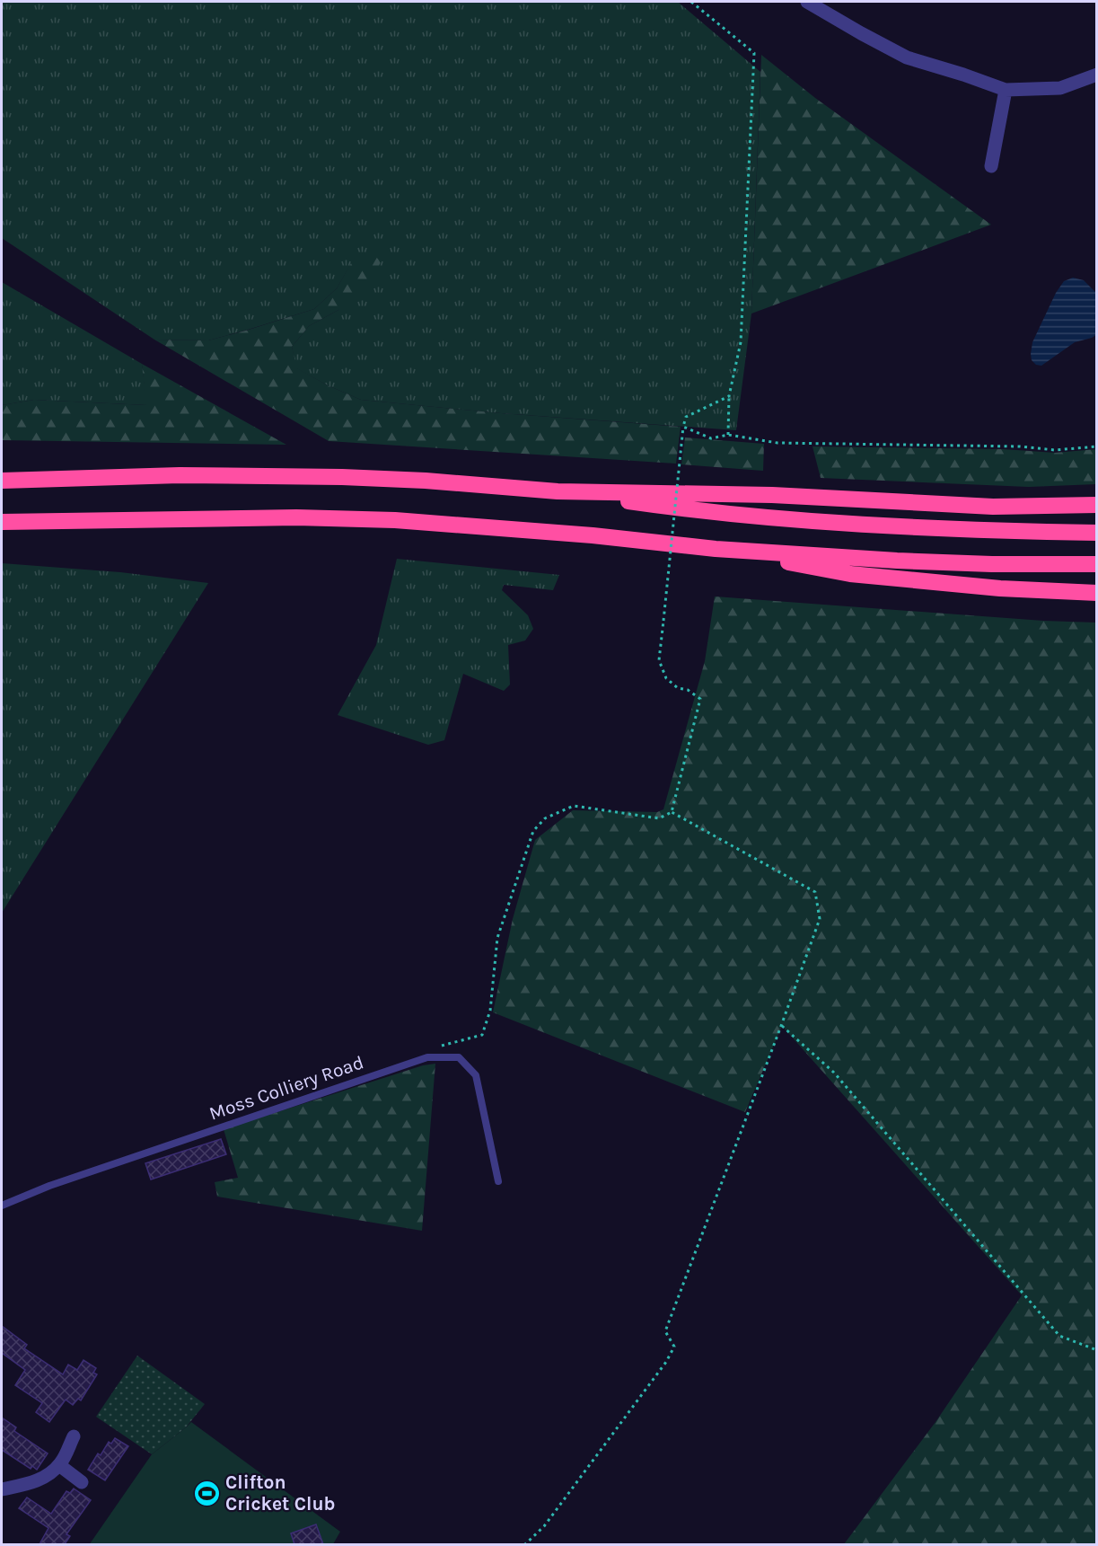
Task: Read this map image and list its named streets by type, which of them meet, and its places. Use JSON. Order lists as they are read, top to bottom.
{
  "streets": {
    "lane": ["Moss Colliery Road"]
  },
  "places": {
    "sports": ["Clifton Cricket Club"]
  }
}
